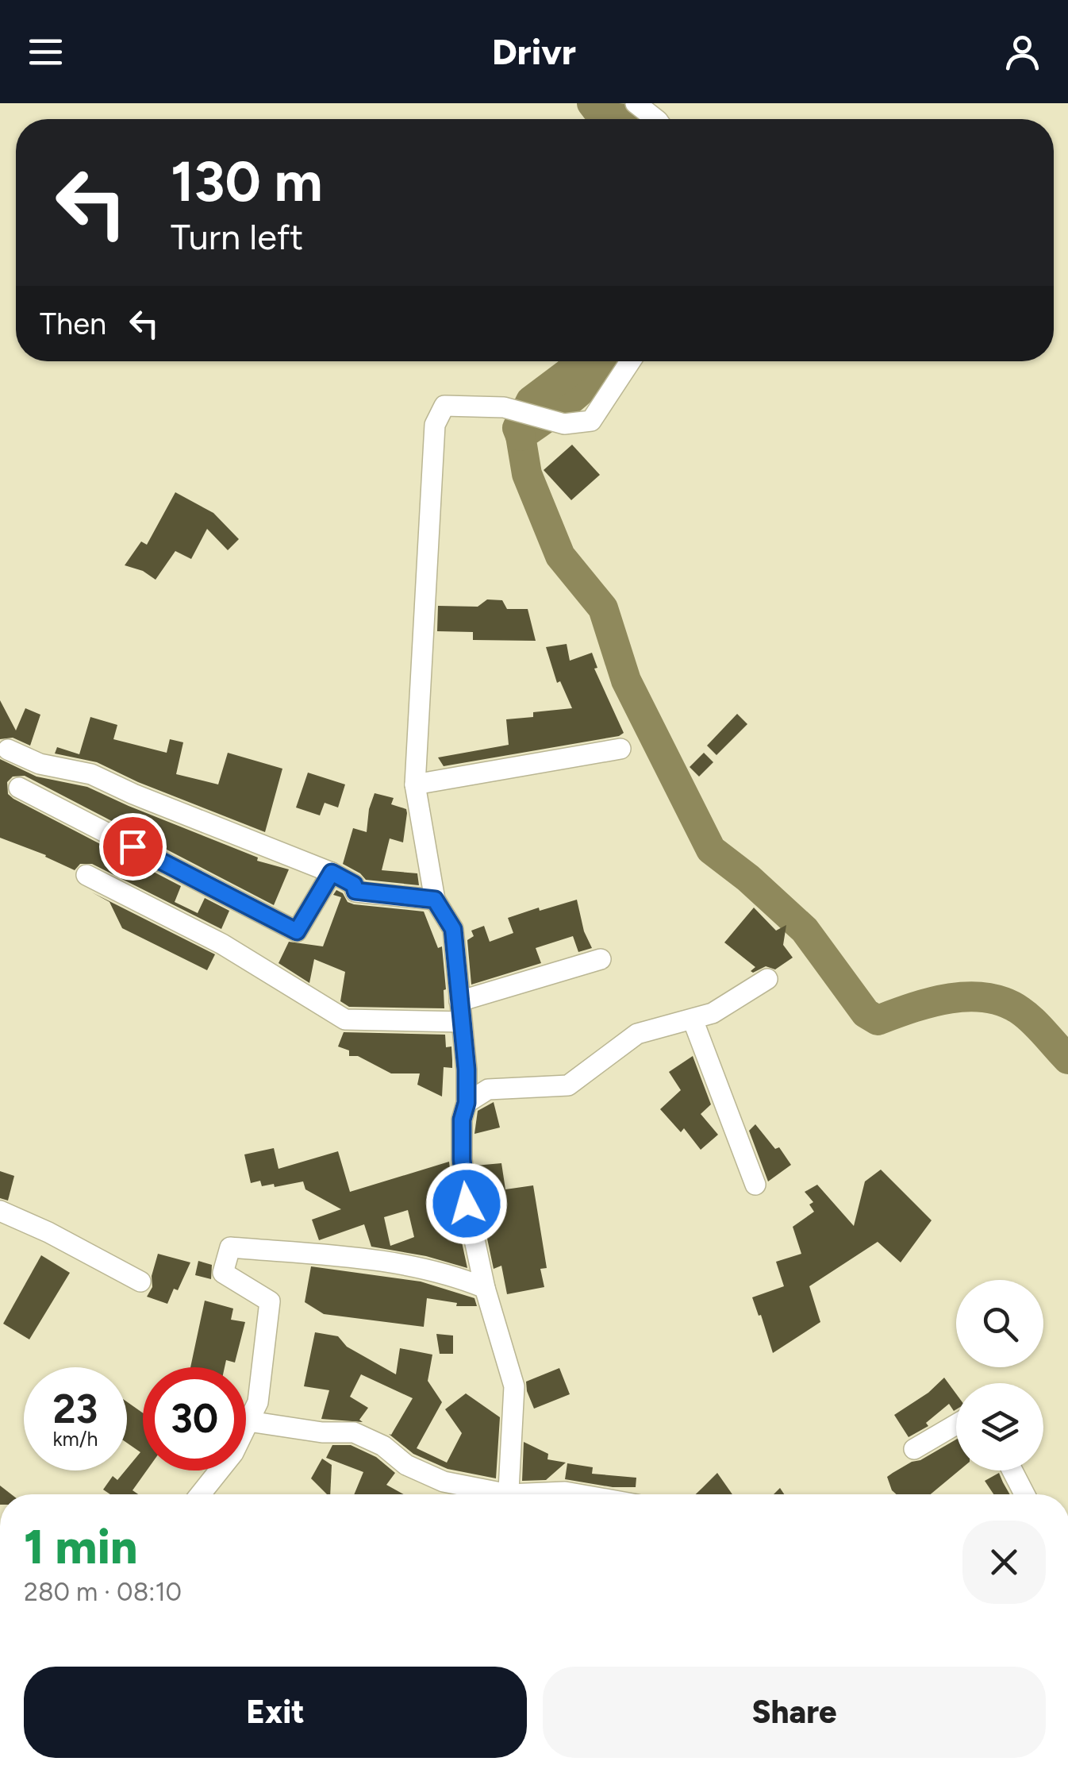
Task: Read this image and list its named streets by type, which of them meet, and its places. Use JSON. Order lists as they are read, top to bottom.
{
  "page": {
    "header": "Drivr",
    "turn": ["130 m", "Turn left"],
    "then": "Then",
    "speed": "23 km/h",
    "limit": "30",
    "heading": ["1 min", "280 m · 08:10"],
    "buttons": ["Exit", "Share"]
  }
}
